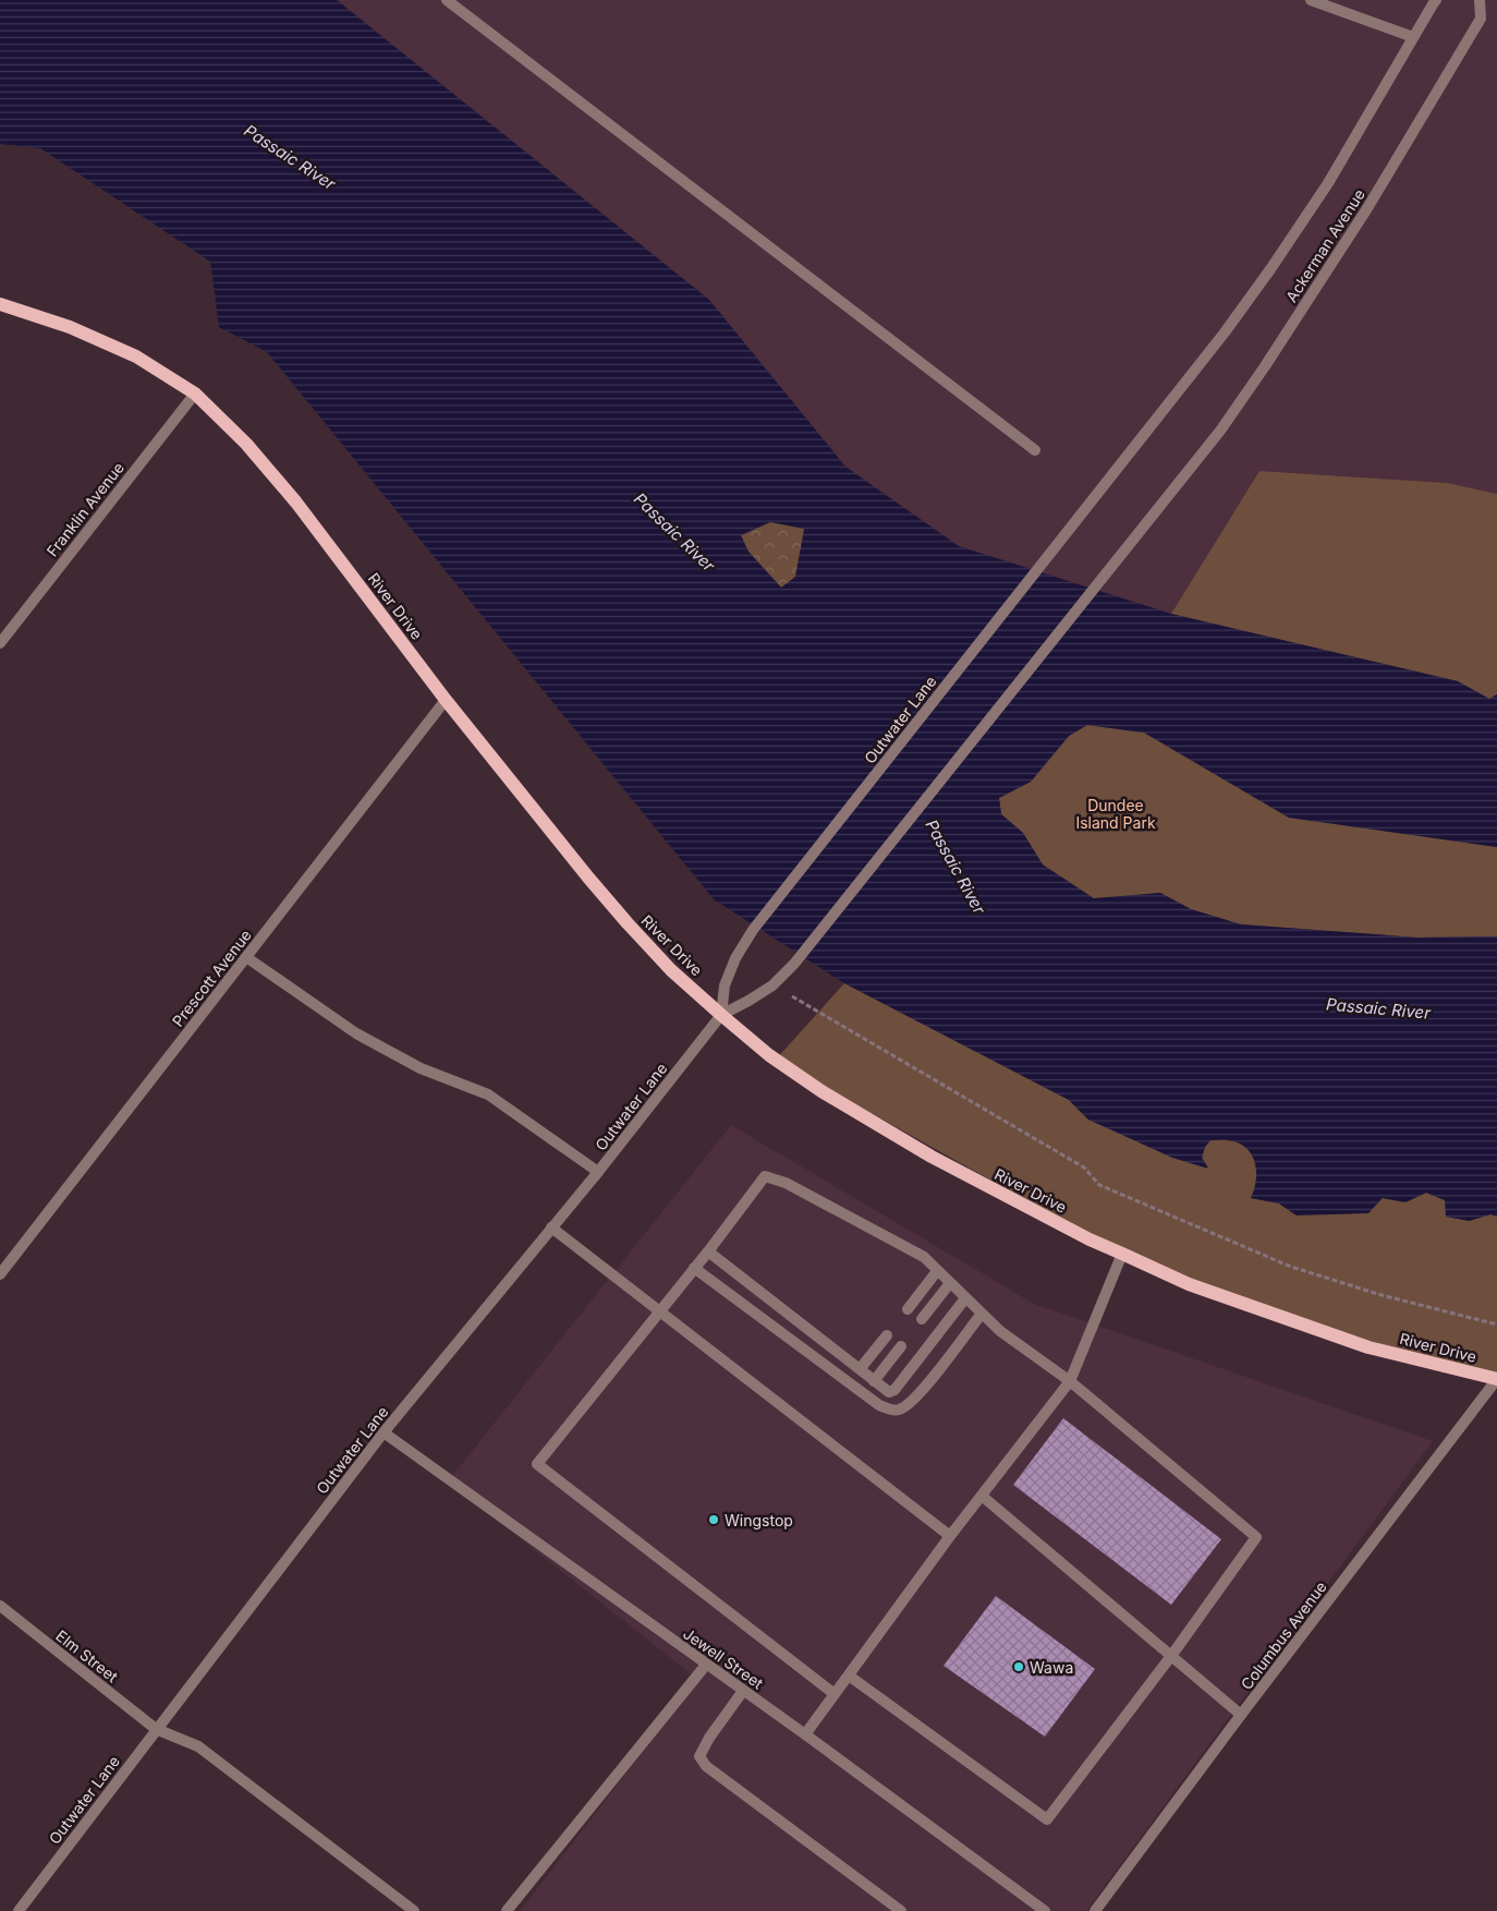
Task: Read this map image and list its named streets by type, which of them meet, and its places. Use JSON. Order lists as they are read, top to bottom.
{
  "streets": {
    "main road": ["River Drive"],
    "street": [
      "Ackerman Avenue",
      "Franklin Avenue",
      "Outwater Lane",
      "Prescott Avenue",
      "Columbus Avenue",
      "Elm Street",
      "Jewell Street"
    ]
  },
  "crossings": [
    ["Ackerman Avenue", "Outwater Lane"],
    ["Franklin Avenue", "River Drive"],
    ["River Drive", "Outwater Lane"],
    ["River Drive", "Prescott Avenue"],
    ["River Drive", "Columbus Avenue"],
    ["Outwater Lane", "Elm Street"],
    ["Outwater Lane", "Jewell Street"]
  ],
  "water": ["Passaic River"],
  "parks": ["Dundee Island Park"],
  "places": ["Wingstop", "Wawa"]
}
